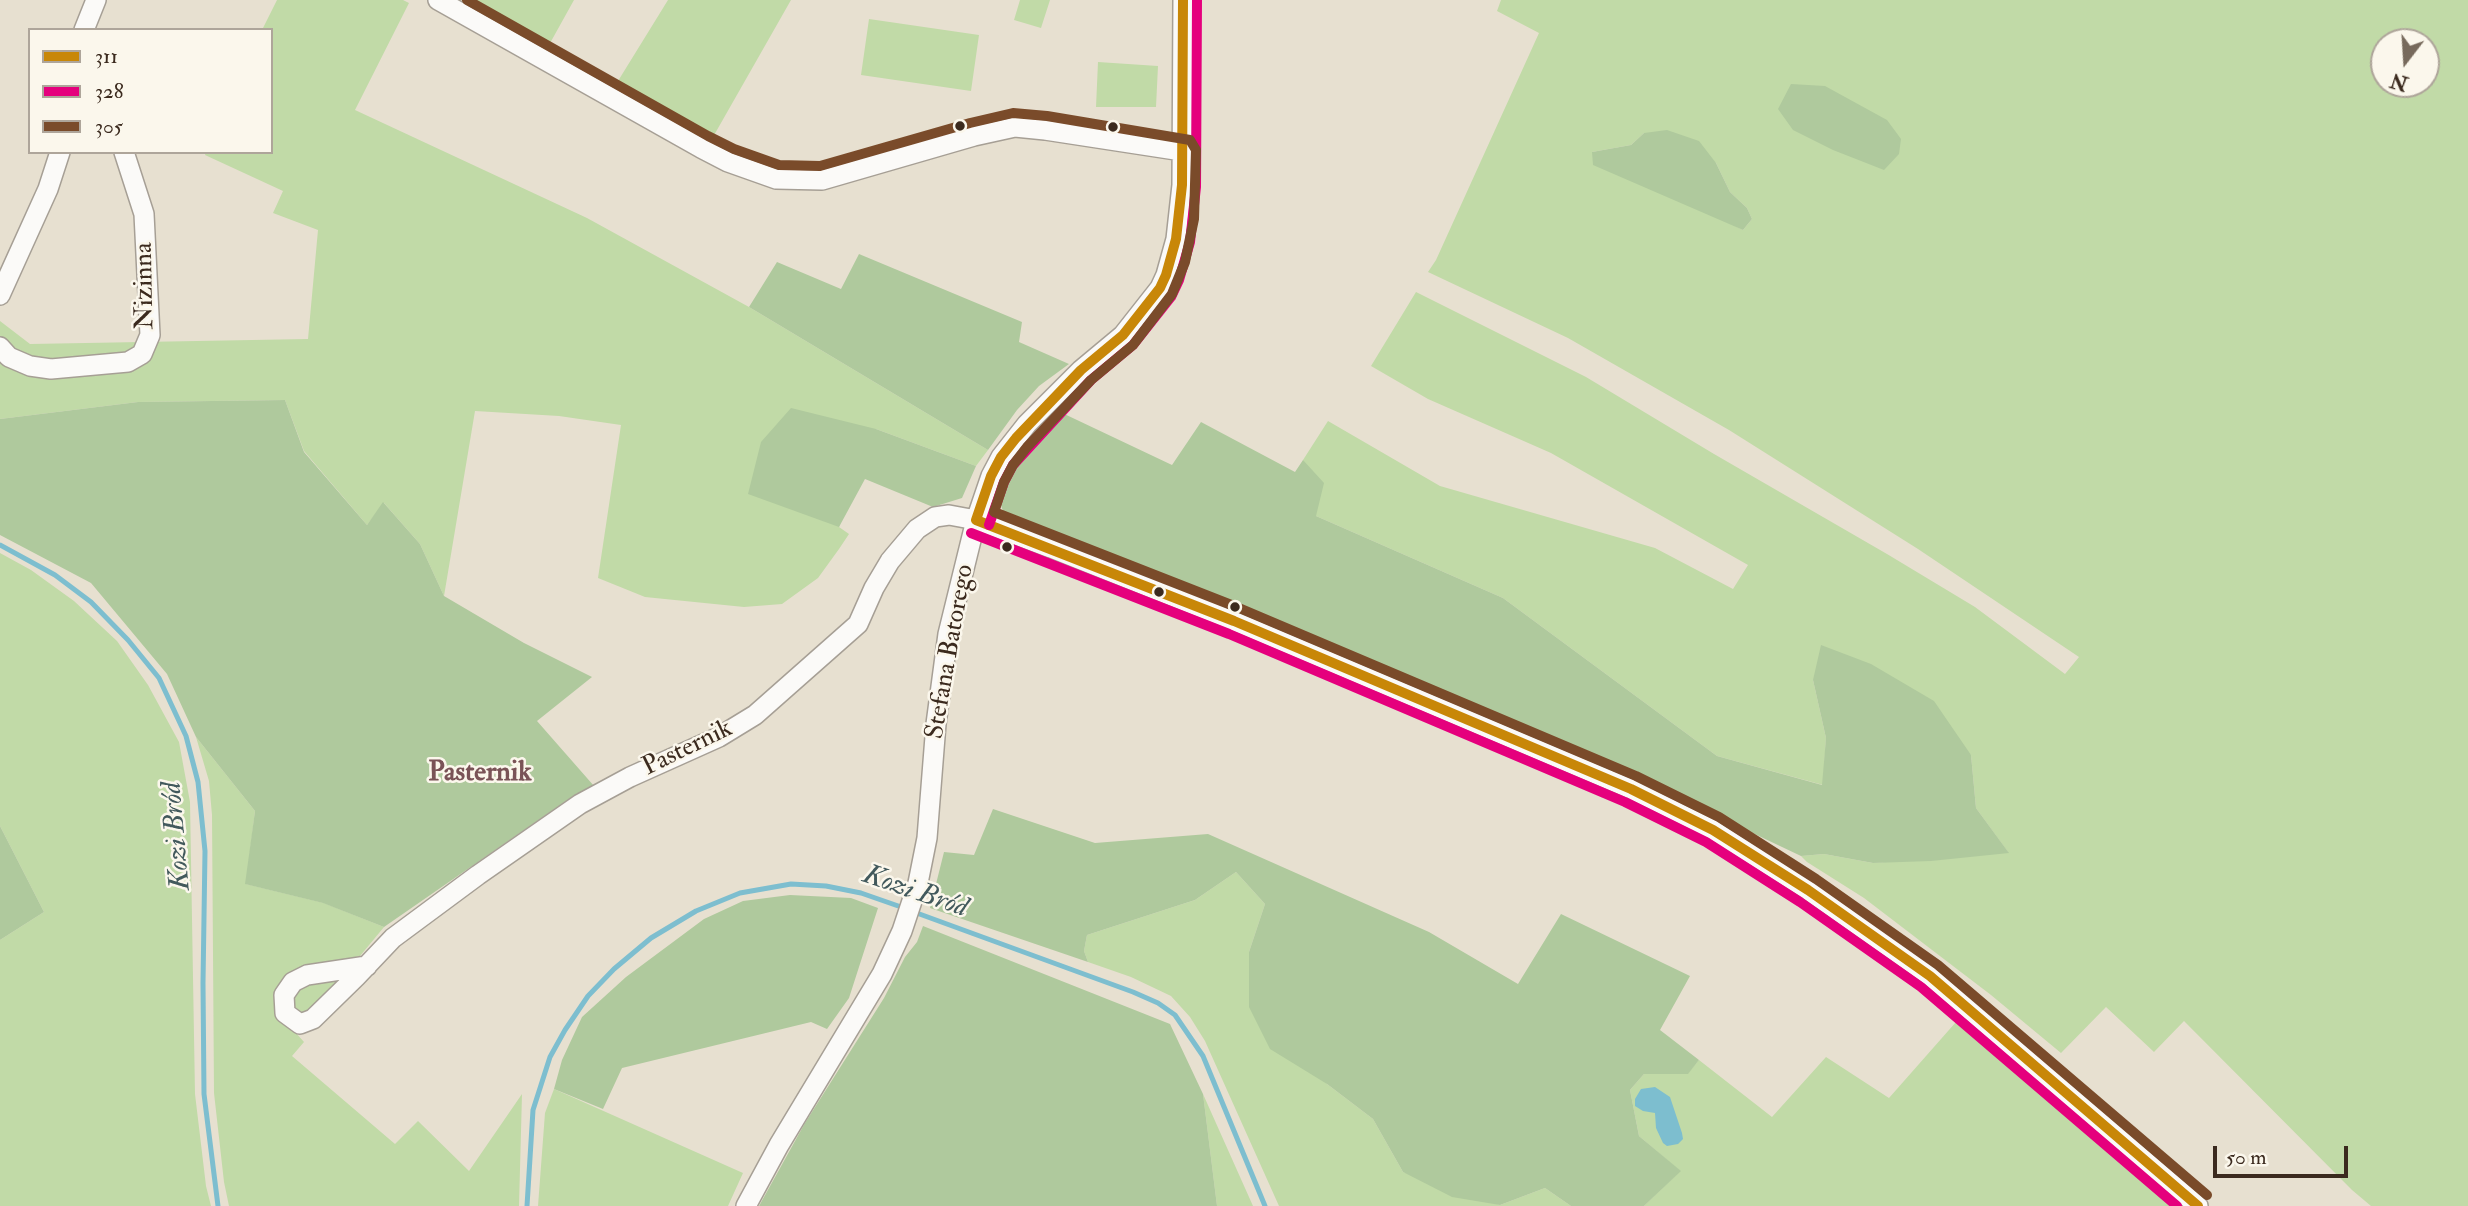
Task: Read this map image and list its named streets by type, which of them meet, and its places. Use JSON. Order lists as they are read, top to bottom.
{
  "streets": {
    "street": ["Nizinna", "Stefana Batorego", "Pasternik"]
  },
  "crossings": [
    ["Stefana Batorego", "Pasternik"]
  ],
  "districts": ["Pasternik"],
  "water": ["Kozi Bród"],
  "lines": ["transit line 311", "transit line 328", "transit line 305"],
  "legend": ["311", "328", "305"],
  "scale_bar": "50 m",
  "north": "bottom"
}
